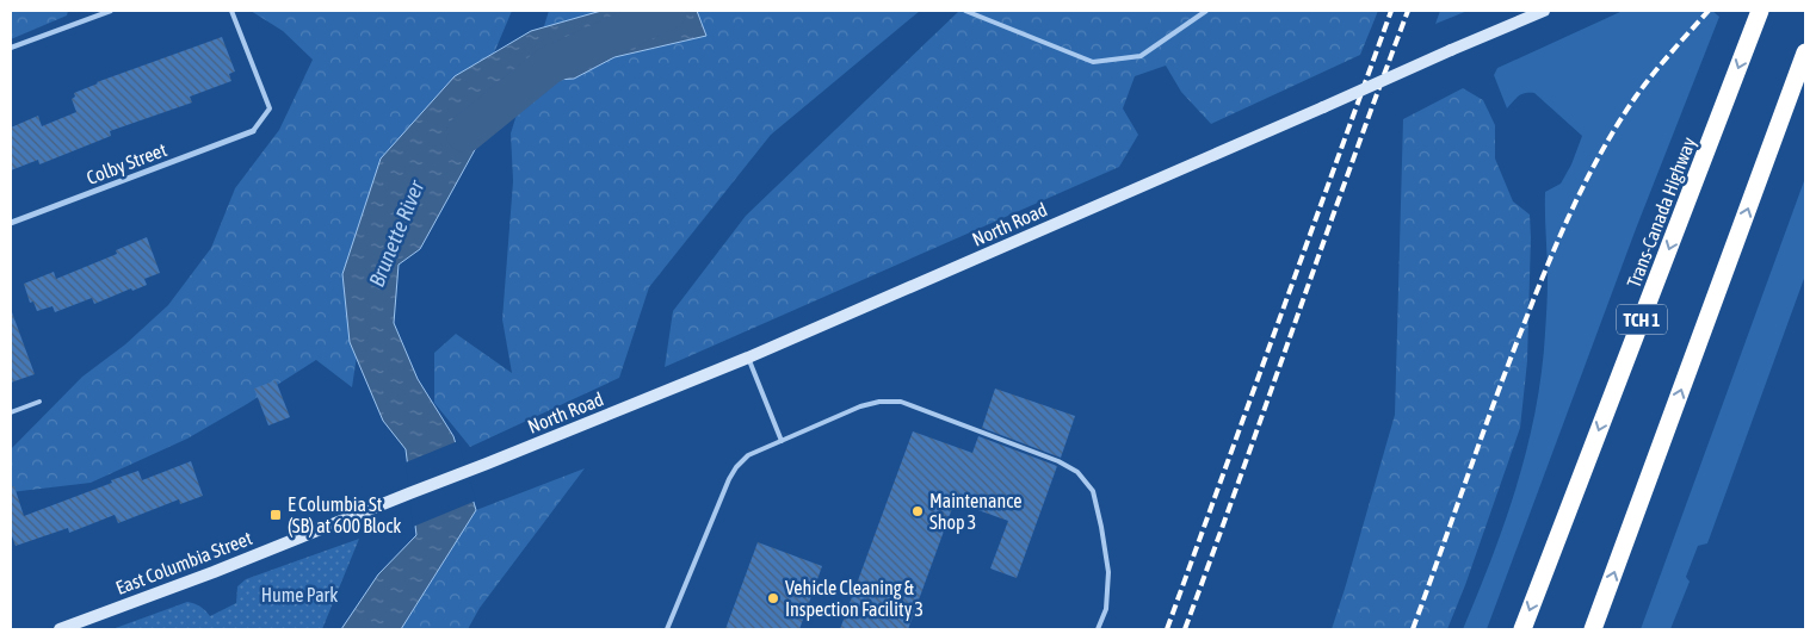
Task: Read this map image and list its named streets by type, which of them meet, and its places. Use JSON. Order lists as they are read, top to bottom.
{
  "streets": {
    "highway": ["Trans-Canada Highway", "TCH 1"],
    "main road": ["North Road", "East Columbia Street"],
    "street": ["Colby Street"]
  },
  "crossings": [
    ["North Road", "East Columbia Street"]
  ],
  "water": ["Brunette River"],
  "parks": ["Hume Park"],
  "places": {
    "other": ["Maintenance Shop 3", "Vehicle Cleaning & Inspection Facility 3"],
    "transit": ["E Columbia St (SB) at 600 Block"]
  }
}
